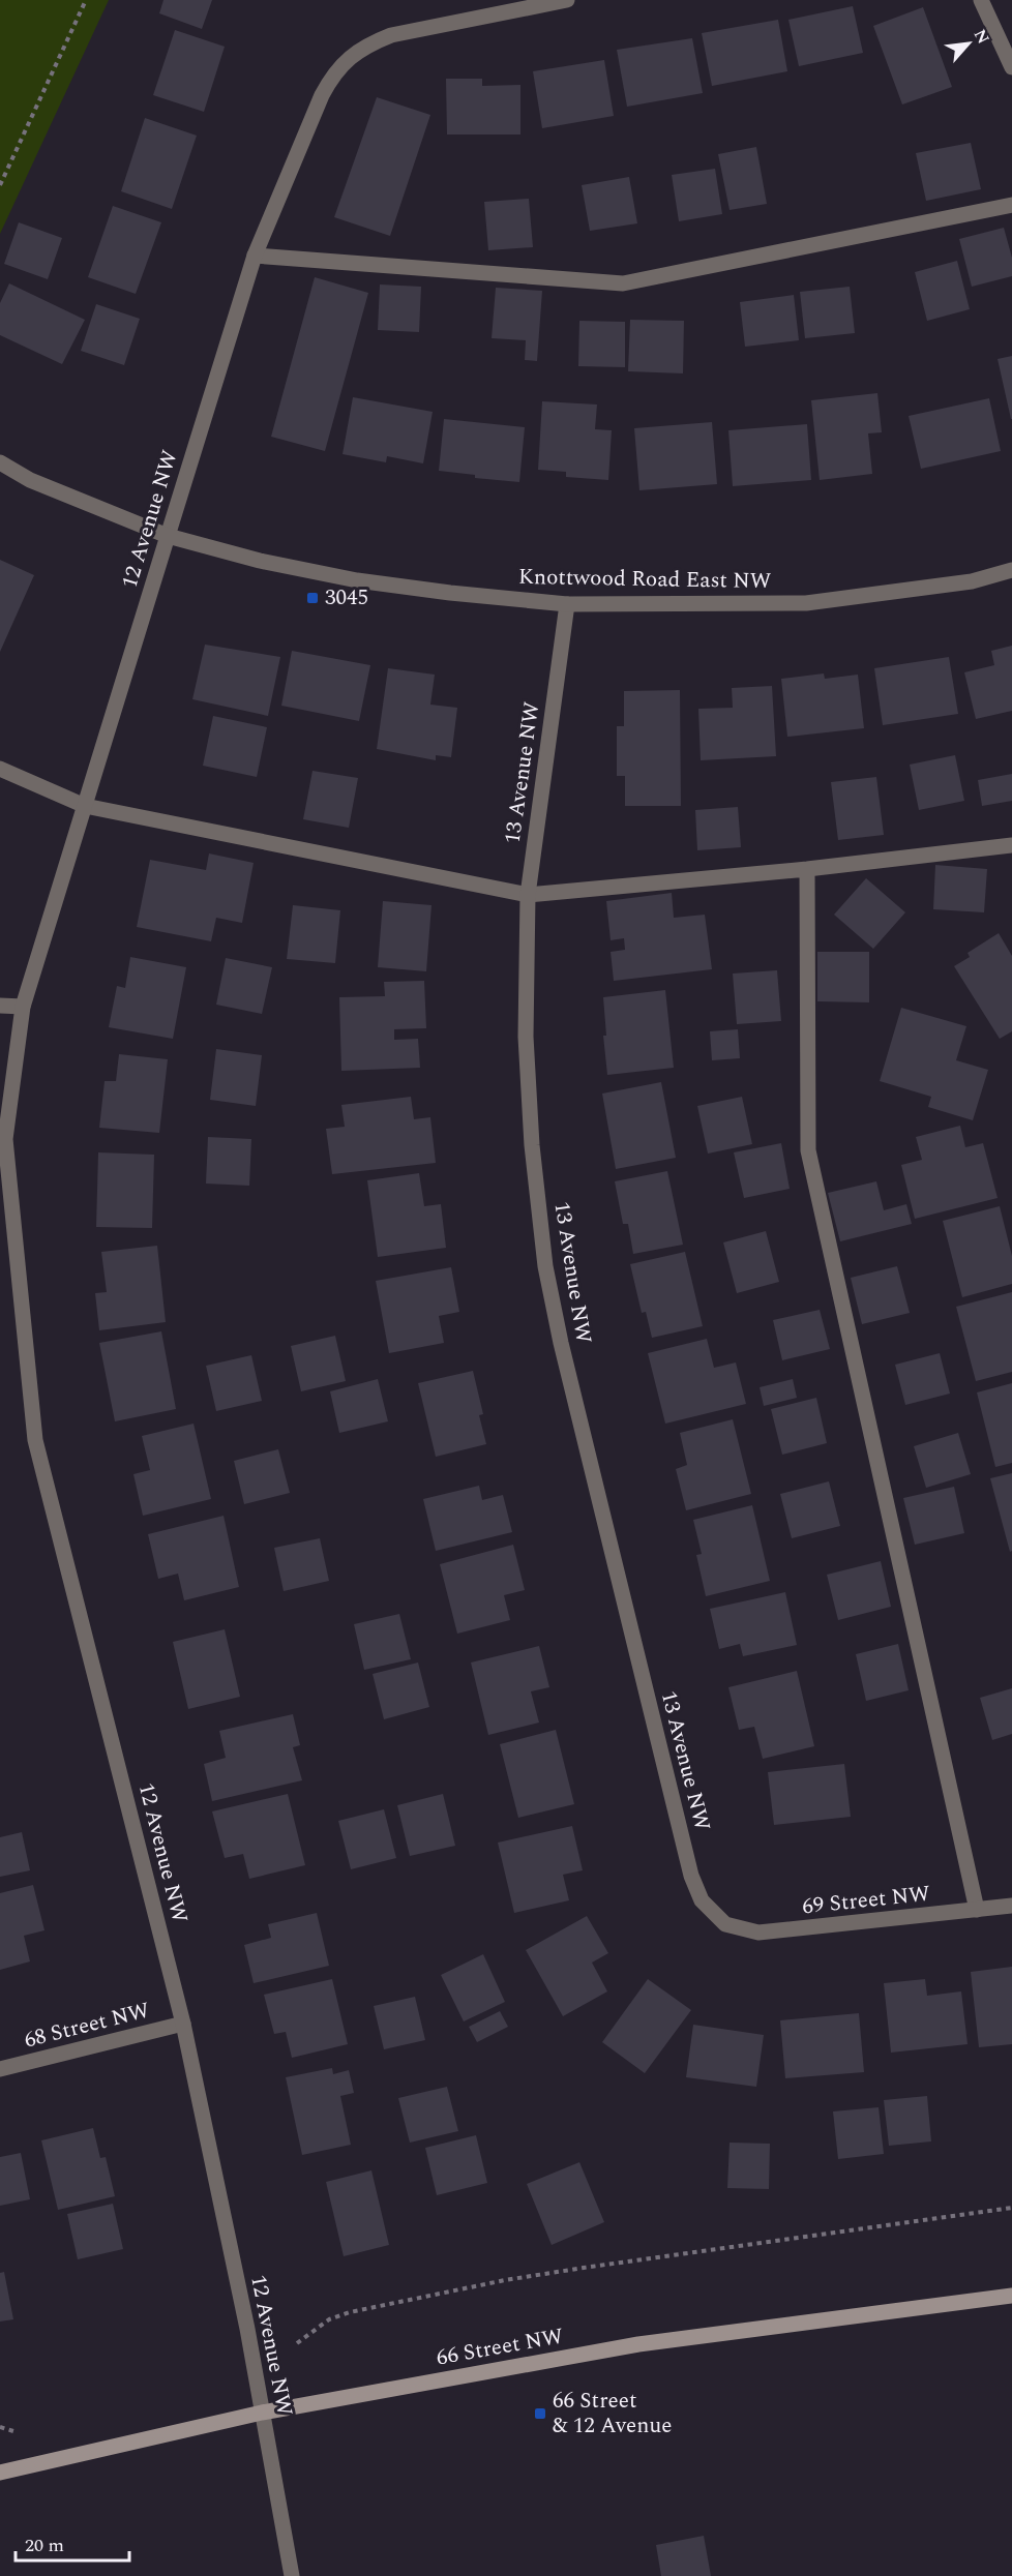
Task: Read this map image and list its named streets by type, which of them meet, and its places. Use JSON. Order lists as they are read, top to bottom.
{
  "streets": {
    "main road": ["66 Street NW"],
    "street": [
      "12 Avenue NW",
      "Knottwood Road East NW",
      "13 Avenue NW",
      "69 Street NW",
      "68 Street NW"
    ]
  },
  "crossings": [
    ["12 Avenue NW", "Knottwood Road East NW"],
    ["12 Avenue NW", "68 Street NW"],
    ["12 Avenue NW", "66 Street NW"],
    ["Knottwood Road East NW", "13 Avenue NW"],
    ["13 Avenue NW", "69 Street NW"]
  ],
  "places": {
    "transit": ["3045", "66 Street & 12 Avenue"]
  },
  "scale_bar": "20 m",
  "north": "top right"
}
